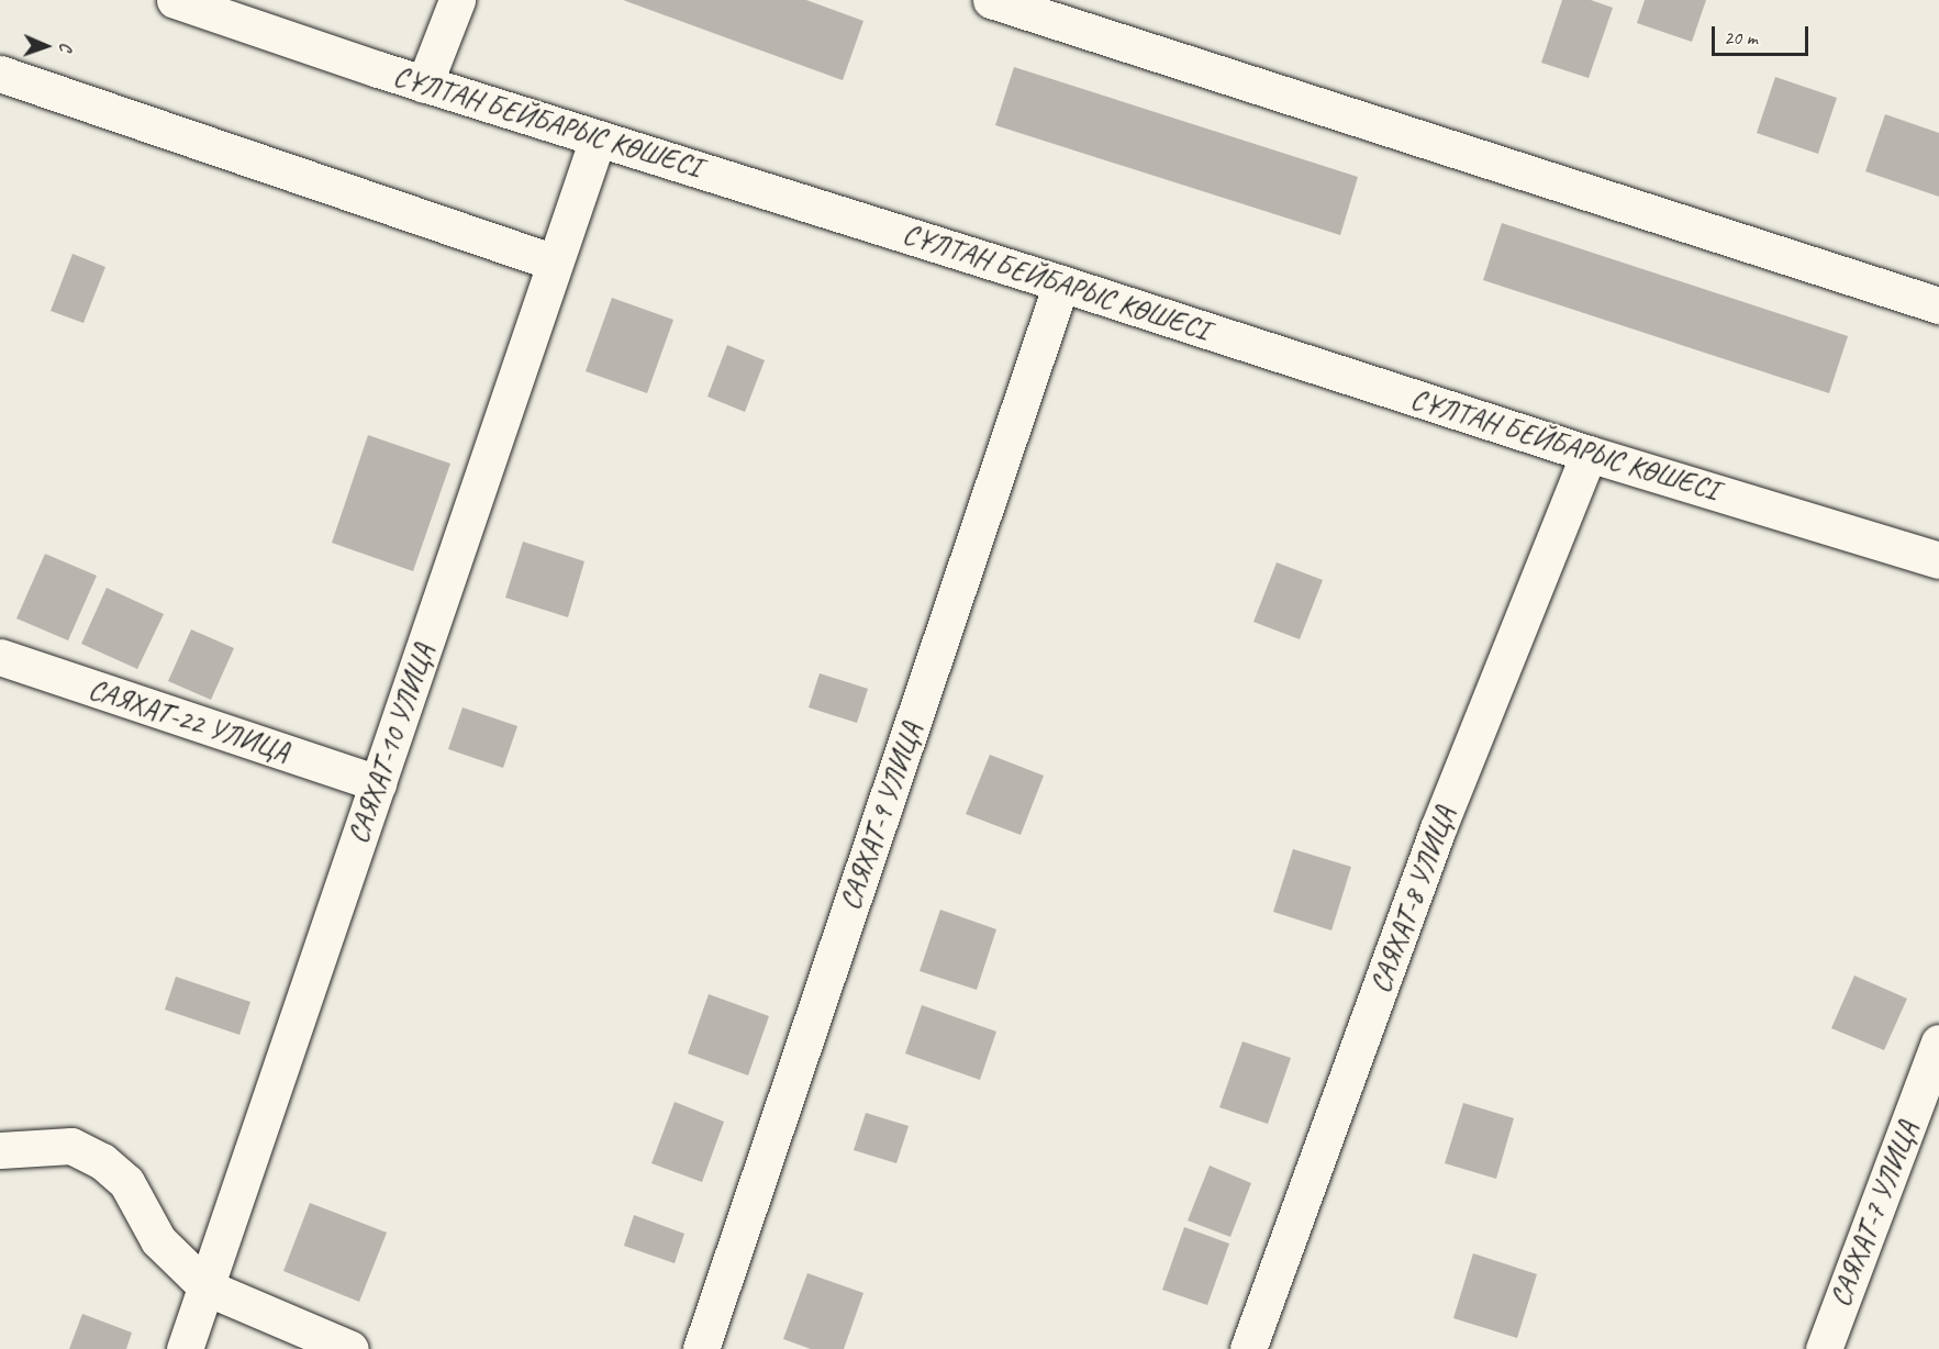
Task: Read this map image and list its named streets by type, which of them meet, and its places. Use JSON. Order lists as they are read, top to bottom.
{
  "streets": {
    "street": [
      "СҰЛТАН БЕЙБАРЫС КӨШЕСІ",
      "САЯХАТ-22 УЛИЦА",
      "САЯХАТ-10 УЛИЦА",
      "САЯХАТ-9 УЛИЦА",
      "САЯХАТ-8 УЛИЦА",
      "САЯХАТ-7 УЛИЦА"
    ]
  },
  "crossings": [
    ["СҰЛТАН БЕЙБАРЫС КӨШЕСІ", "САЯХАТ-10 УЛИЦА"],
    ["СҰЛТАН БЕЙБАРЫС КӨШЕСІ", "САЯХАТ-9 УЛИЦА"],
    ["СҰЛТАН БЕЙБАРЫС КӨШЕСІ", "САЯХАТ-8 УЛИЦА"],
    ["САЯХАТ-22 УЛИЦА", "САЯХАТ-10 УЛИЦА"]
  ],
  "scale_bar": "20 m",
  "north": "right"
}
